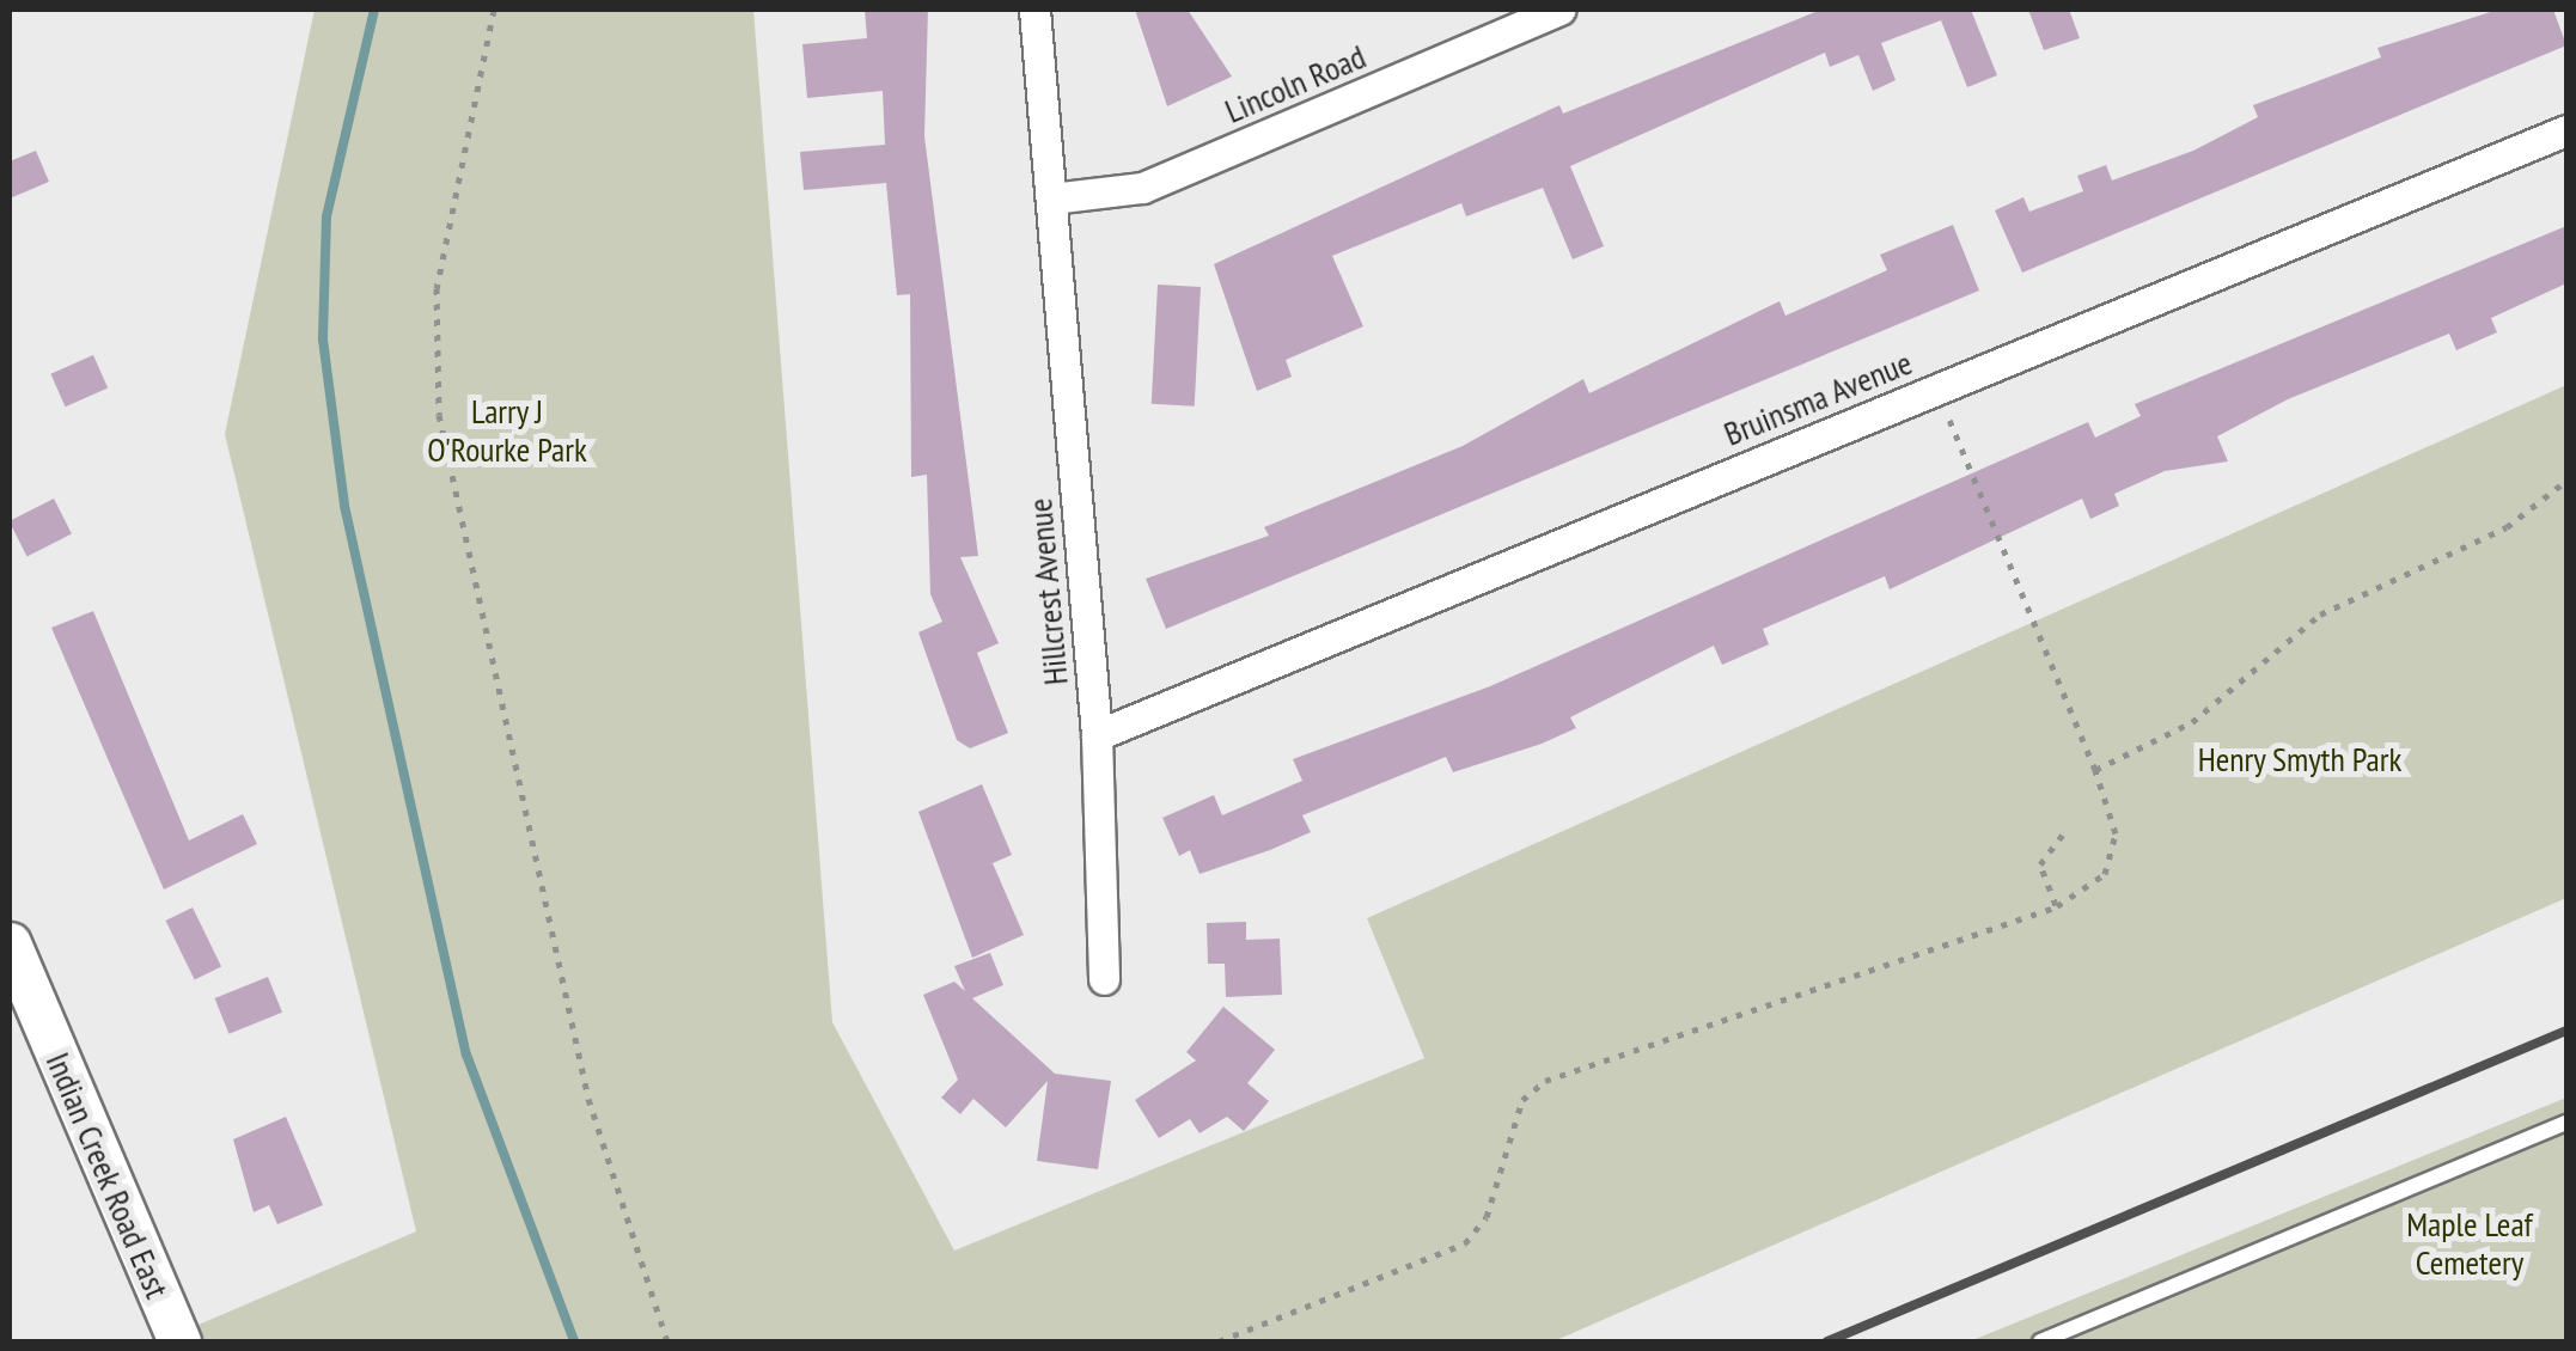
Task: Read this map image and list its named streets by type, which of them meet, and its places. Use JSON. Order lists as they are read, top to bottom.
{
  "streets": {
    "main road": ["Indian Creek Road East"],
    "street": ["Lincoln Road", "Bruinsma Avenue", "Hillcrest Avenue"]
  },
  "crossings": [
    ["Lincoln Road", "Hillcrest Avenue"],
    ["Bruinsma Avenue", "Hillcrest Avenue"]
  ],
  "parks": ["Larry J O'Rourke Park", "Henry Smyth Park", "Maple Leaf Cemetery"]
}
